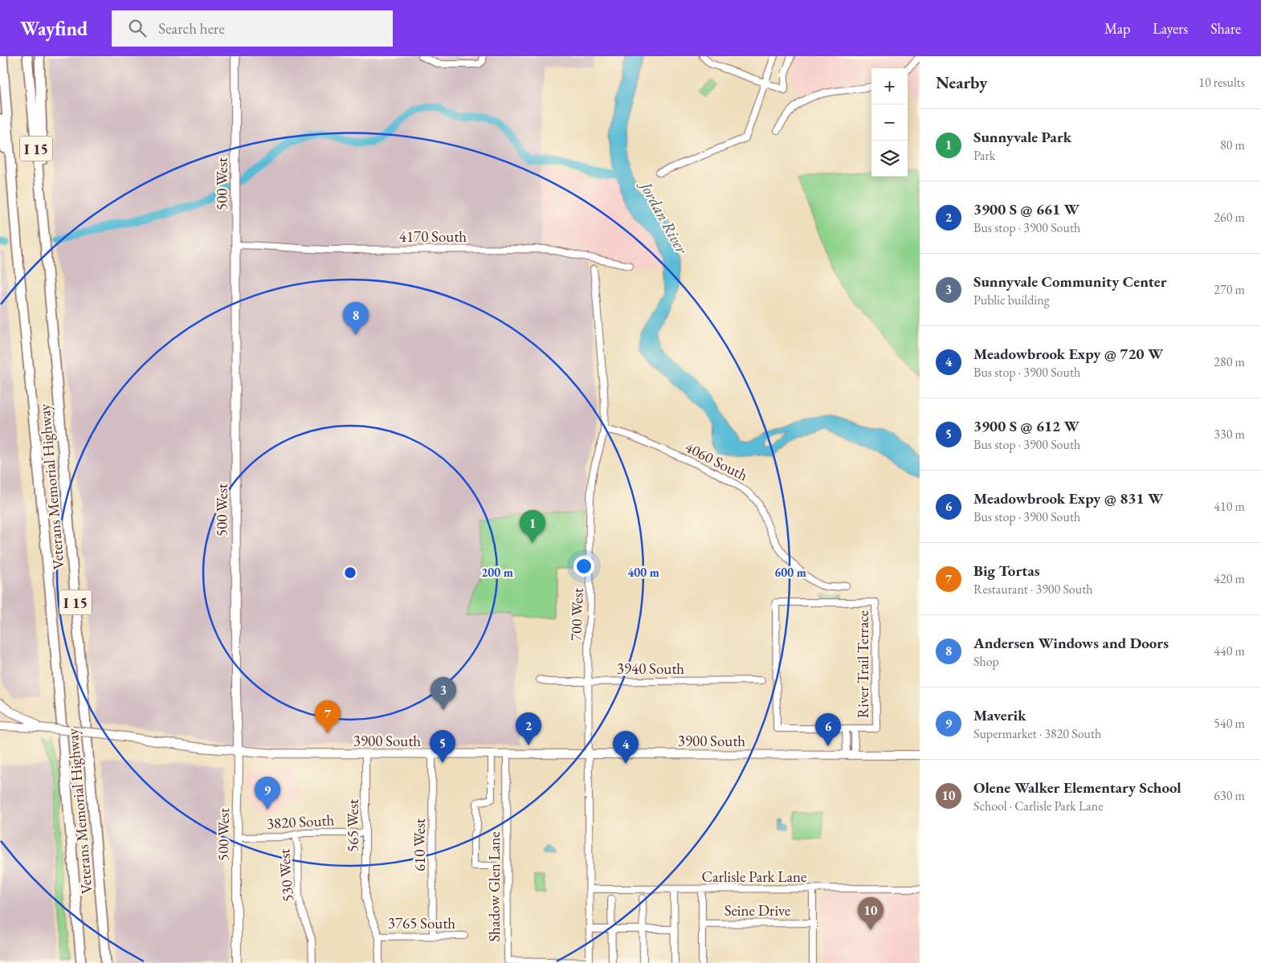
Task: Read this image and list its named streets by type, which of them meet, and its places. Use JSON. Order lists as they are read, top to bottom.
{
  "streets": {
    "highway": ["I 15", "Veterans Memorial Highway"],
    "main road": ["500 West", "3900 South"],
    "street": [
      "4170 South",
      "4060 South",
      "700 West",
      "River Trail Terrace",
      "3940 South",
      "3820 South",
      "565 West",
      "610 West",
      "530 West",
      "Carlisle Park Lane",
      "Shadow Glen Lane",
      "Seine Drive",
      "3765 South"
    ]
  },
  "crossings": [
    ["500 West", "4170 South"],
    ["500 West", "3900 South"],
    ["500 West", "3820 South"],
    ["4060 South", "700 West"],
    ["700 West", "3940 South"],
    ["700 West", "3900 South"],
    ["700 West", "Carlisle Park Lane"],
    ["700 West", "Shadow Glen Lane"],
    ["3900 South", "565 West"],
    ["3900 South", "610 West"],
    ["3900 South", "Shadow Glen Lane"],
    ["3820 South", "565 West"],
    ["3820 South", "530 West"],
    ["565 West", "3765 South"],
    ["610 West", "3765 South"]
  ],
  "water": ["Jordan River"],
  "page": {
    "header": "Wayfind",
    "search": "Search here",
    "nav": ["Map", "Layers", "Share"],
    "heading": ["Nearby", "10 results"],
    "map_buttons": ["+", "−"],
    "list": [
      {
        "mark": "1",
        "name": "Sunnyvale Park",
        "note": "Park",
        "value": "80 m"
      },
      {
        "mark": "2",
        "name": "3900 S @ 661 W",
        "note": "Bus stop · 3900 South",
        "value": "260 m"
      },
      {
        "mark": "3",
        "name": "Sunnyvale Community Center",
        "note": "Public building",
        "value": "270 m"
      },
      {
        "mark": "4",
        "name": "Meadowbrook Expy @ 720 W",
        "note": "Bus stop · 3900 South",
        "value": "280 m"
      },
      {
        "mark": "5",
        "name": "3900 S @ 612 W",
        "note": "Bus stop · 3900 South",
        "value": "330 m"
      },
      {
        "mark": "6",
        "name": "Meadowbrook Expy @ 831 W",
        "note": "Bus stop · 3900 South",
        "value": "410 m"
      },
      {
        "mark": "7",
        "name": "Big Tortas",
        "note": "Restaurant · 3900 South",
        "value": "420 m"
      },
      {
        "mark": "8",
        "name": "Andersen Windows and Doors",
        "note": "Shop",
        "value": "440 m"
      },
      {
        "mark": "9",
        "name": "Maverik",
        "note": "Supermarket · 3820 South",
        "value": "540 m"
      },
      {
        "mark": "10",
        "name": "Olene Walker Elementary School",
        "note": "School · Carlisle Park Lane",
        "value": "630 m"
      }
    ],
    "pins": [
      "8",
      "1",
      "3",
      "7",
      "2",
      "6",
      "5",
      "4",
      "9",
      "10"
    ]
  },
  "rings": ["200 m", "400 m", "600 m"]
}
